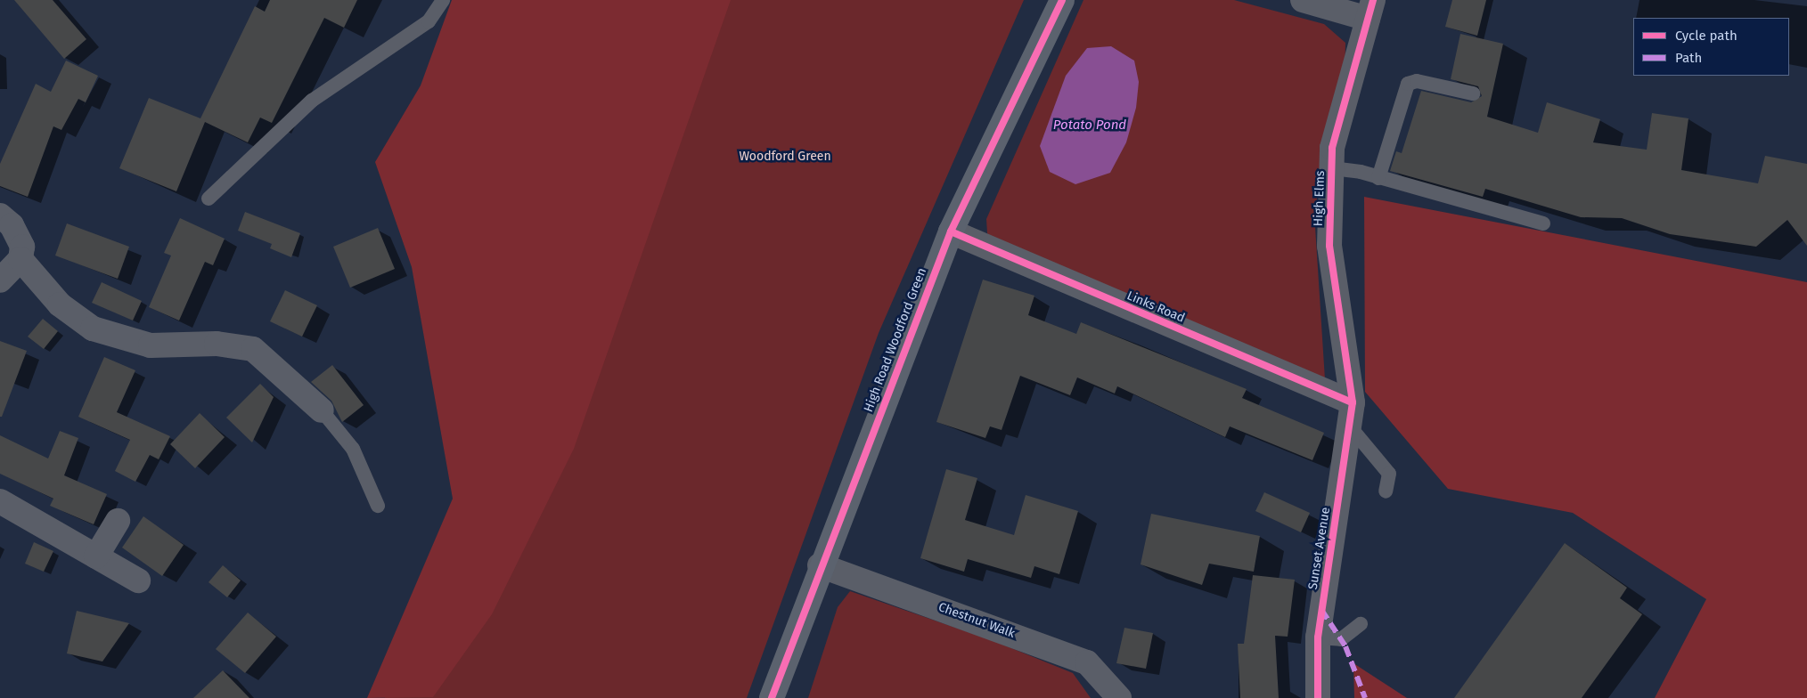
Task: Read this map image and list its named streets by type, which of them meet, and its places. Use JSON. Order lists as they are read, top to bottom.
{
  "streets": {
    "main road": ["High Road Woodford Green"],
    "street": [
      "High Elms",
      "Links Road",
      "Sunset Avenue",
      "Chestnut Walk"
    ]
  },
  "crossings": [
    ["High Elms", "Links Road"],
    ["High Elms", "Sunset Avenue"],
    ["Links Road", "High Road Woodford Green"],
    ["Links Road", "Sunset Avenue"],
    ["High Road Woodford Green", "Chestnut Walk"]
  ],
  "water": ["Potato Pond"],
  "parks": ["Woodford Green"],
  "legend": ["Cycle path", "Path"]
}
